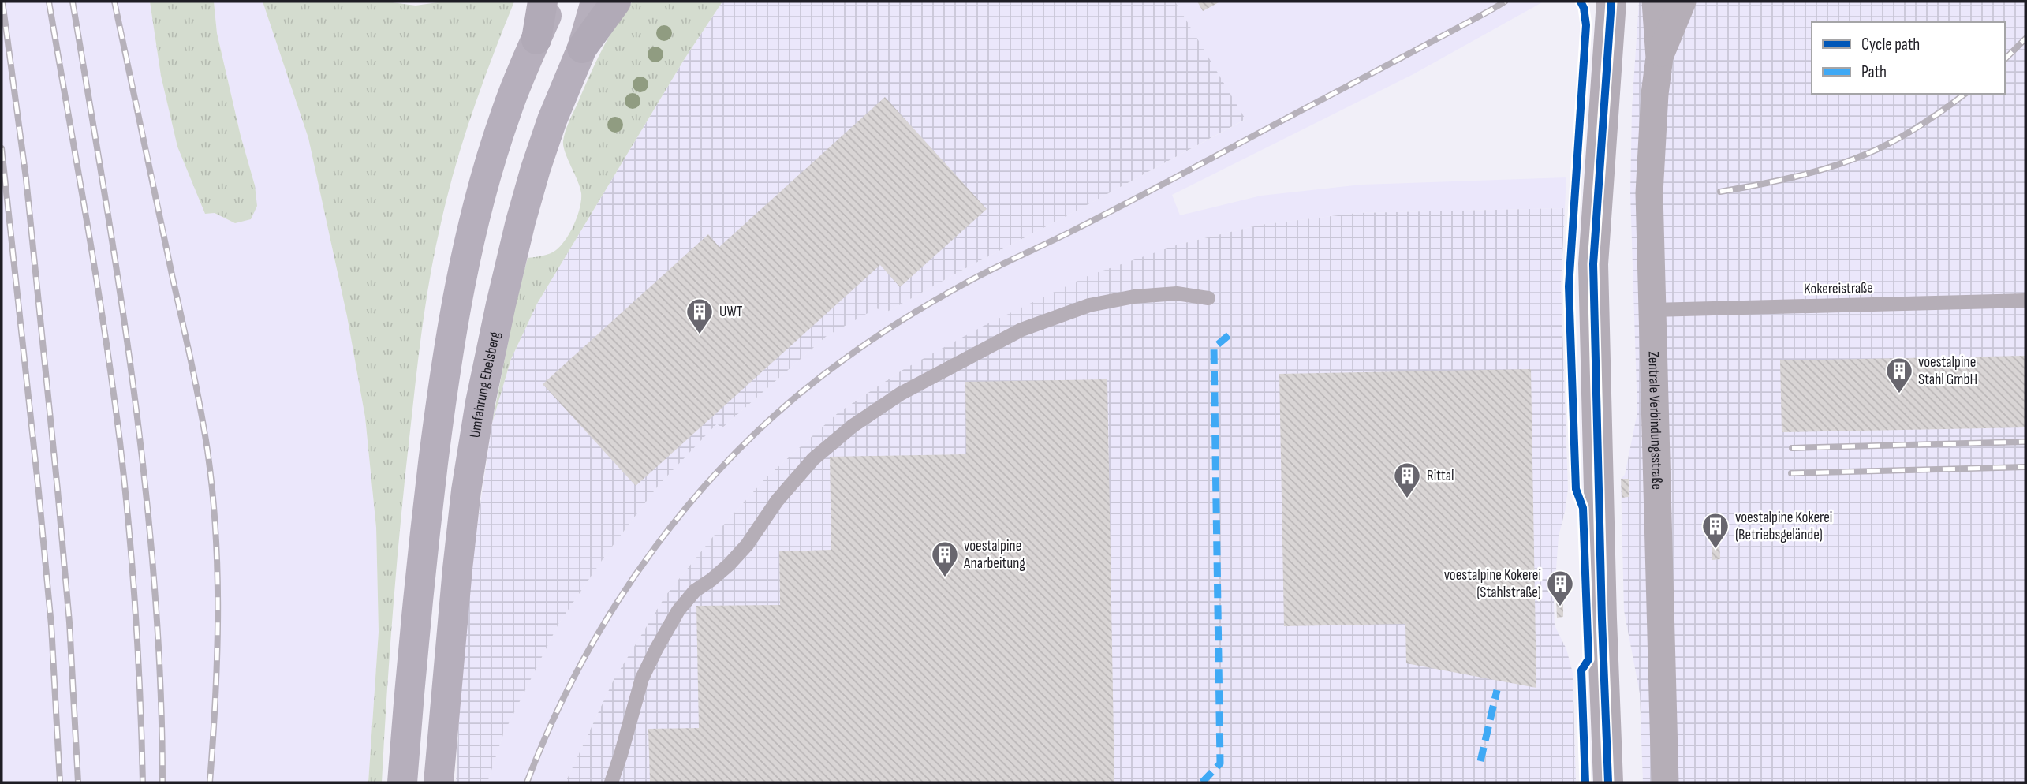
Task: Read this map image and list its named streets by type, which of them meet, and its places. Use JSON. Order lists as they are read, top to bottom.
{
  "streets": {
    "main road": ["Umfahrung Ebelsberg"],
    "street": ["Zentrale Verbindungsstraße"],
    "lane": ["Kokereistraße"]
  },
  "crossings": [
    ["Kokereistraße", "Zentrale Verbindungsstraße"]
  ],
  "places": {
    "building": [
      "UWT",
      "voestalpine Stahl GmbH",
      "Rittal",
      "voestalpine Kokerei (Betriebsgelände)",
      "voestalpine Anarbeitung",
      "voestalpine Kokerei (Stahlstraße)"
    ]
  },
  "legend": ["Cycle path", "Path"]
}
